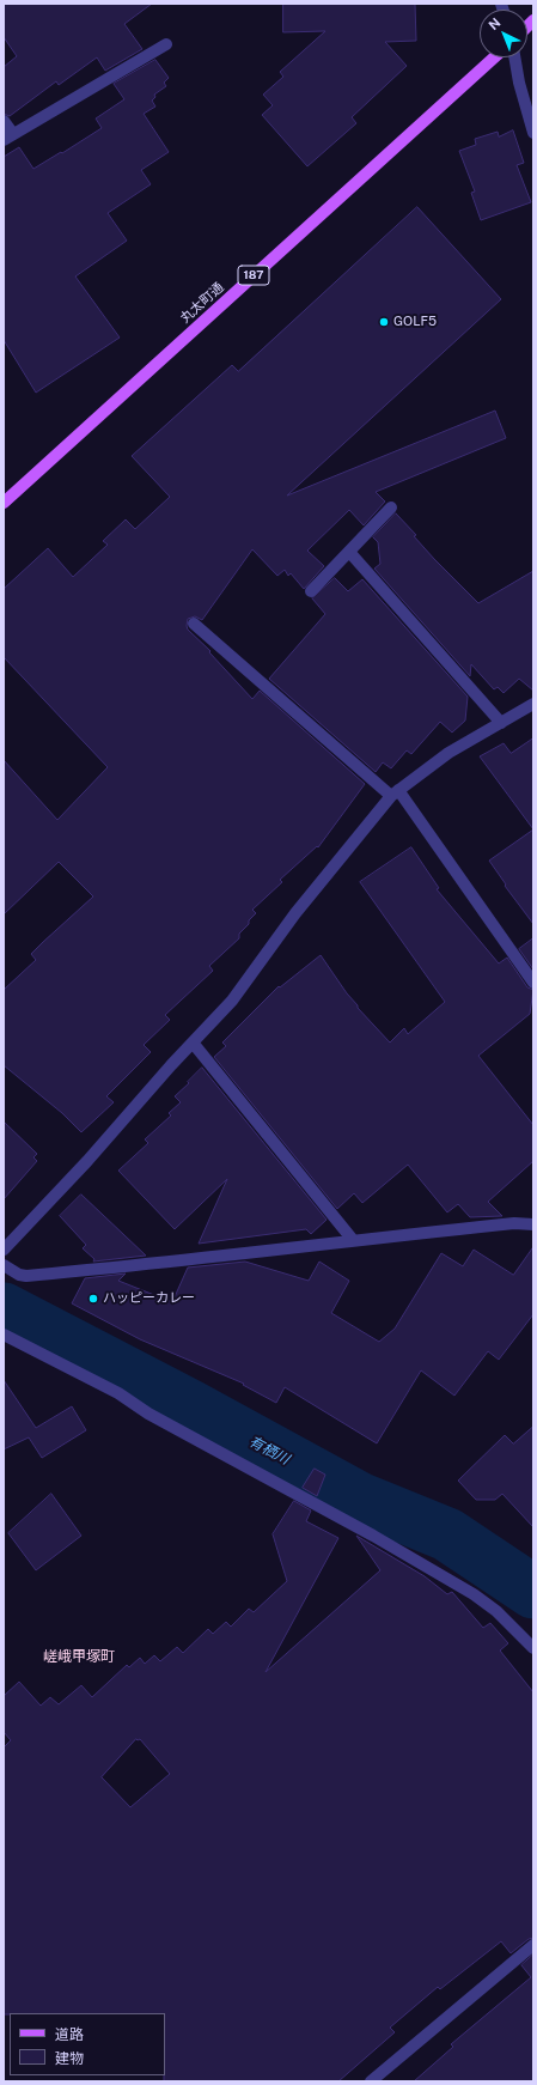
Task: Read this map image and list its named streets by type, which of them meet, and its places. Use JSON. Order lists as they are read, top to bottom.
{
  "streets": {
    "main road": ["187", "丸太町通"]
  },
  "districts": ["嵯峨甲塚町"],
  "water": ["有栖川"],
  "places": ["GOLF5", "ハッピーカレー"],
  "legend": ["道路", "建物"],
  "north": "top left"
}
